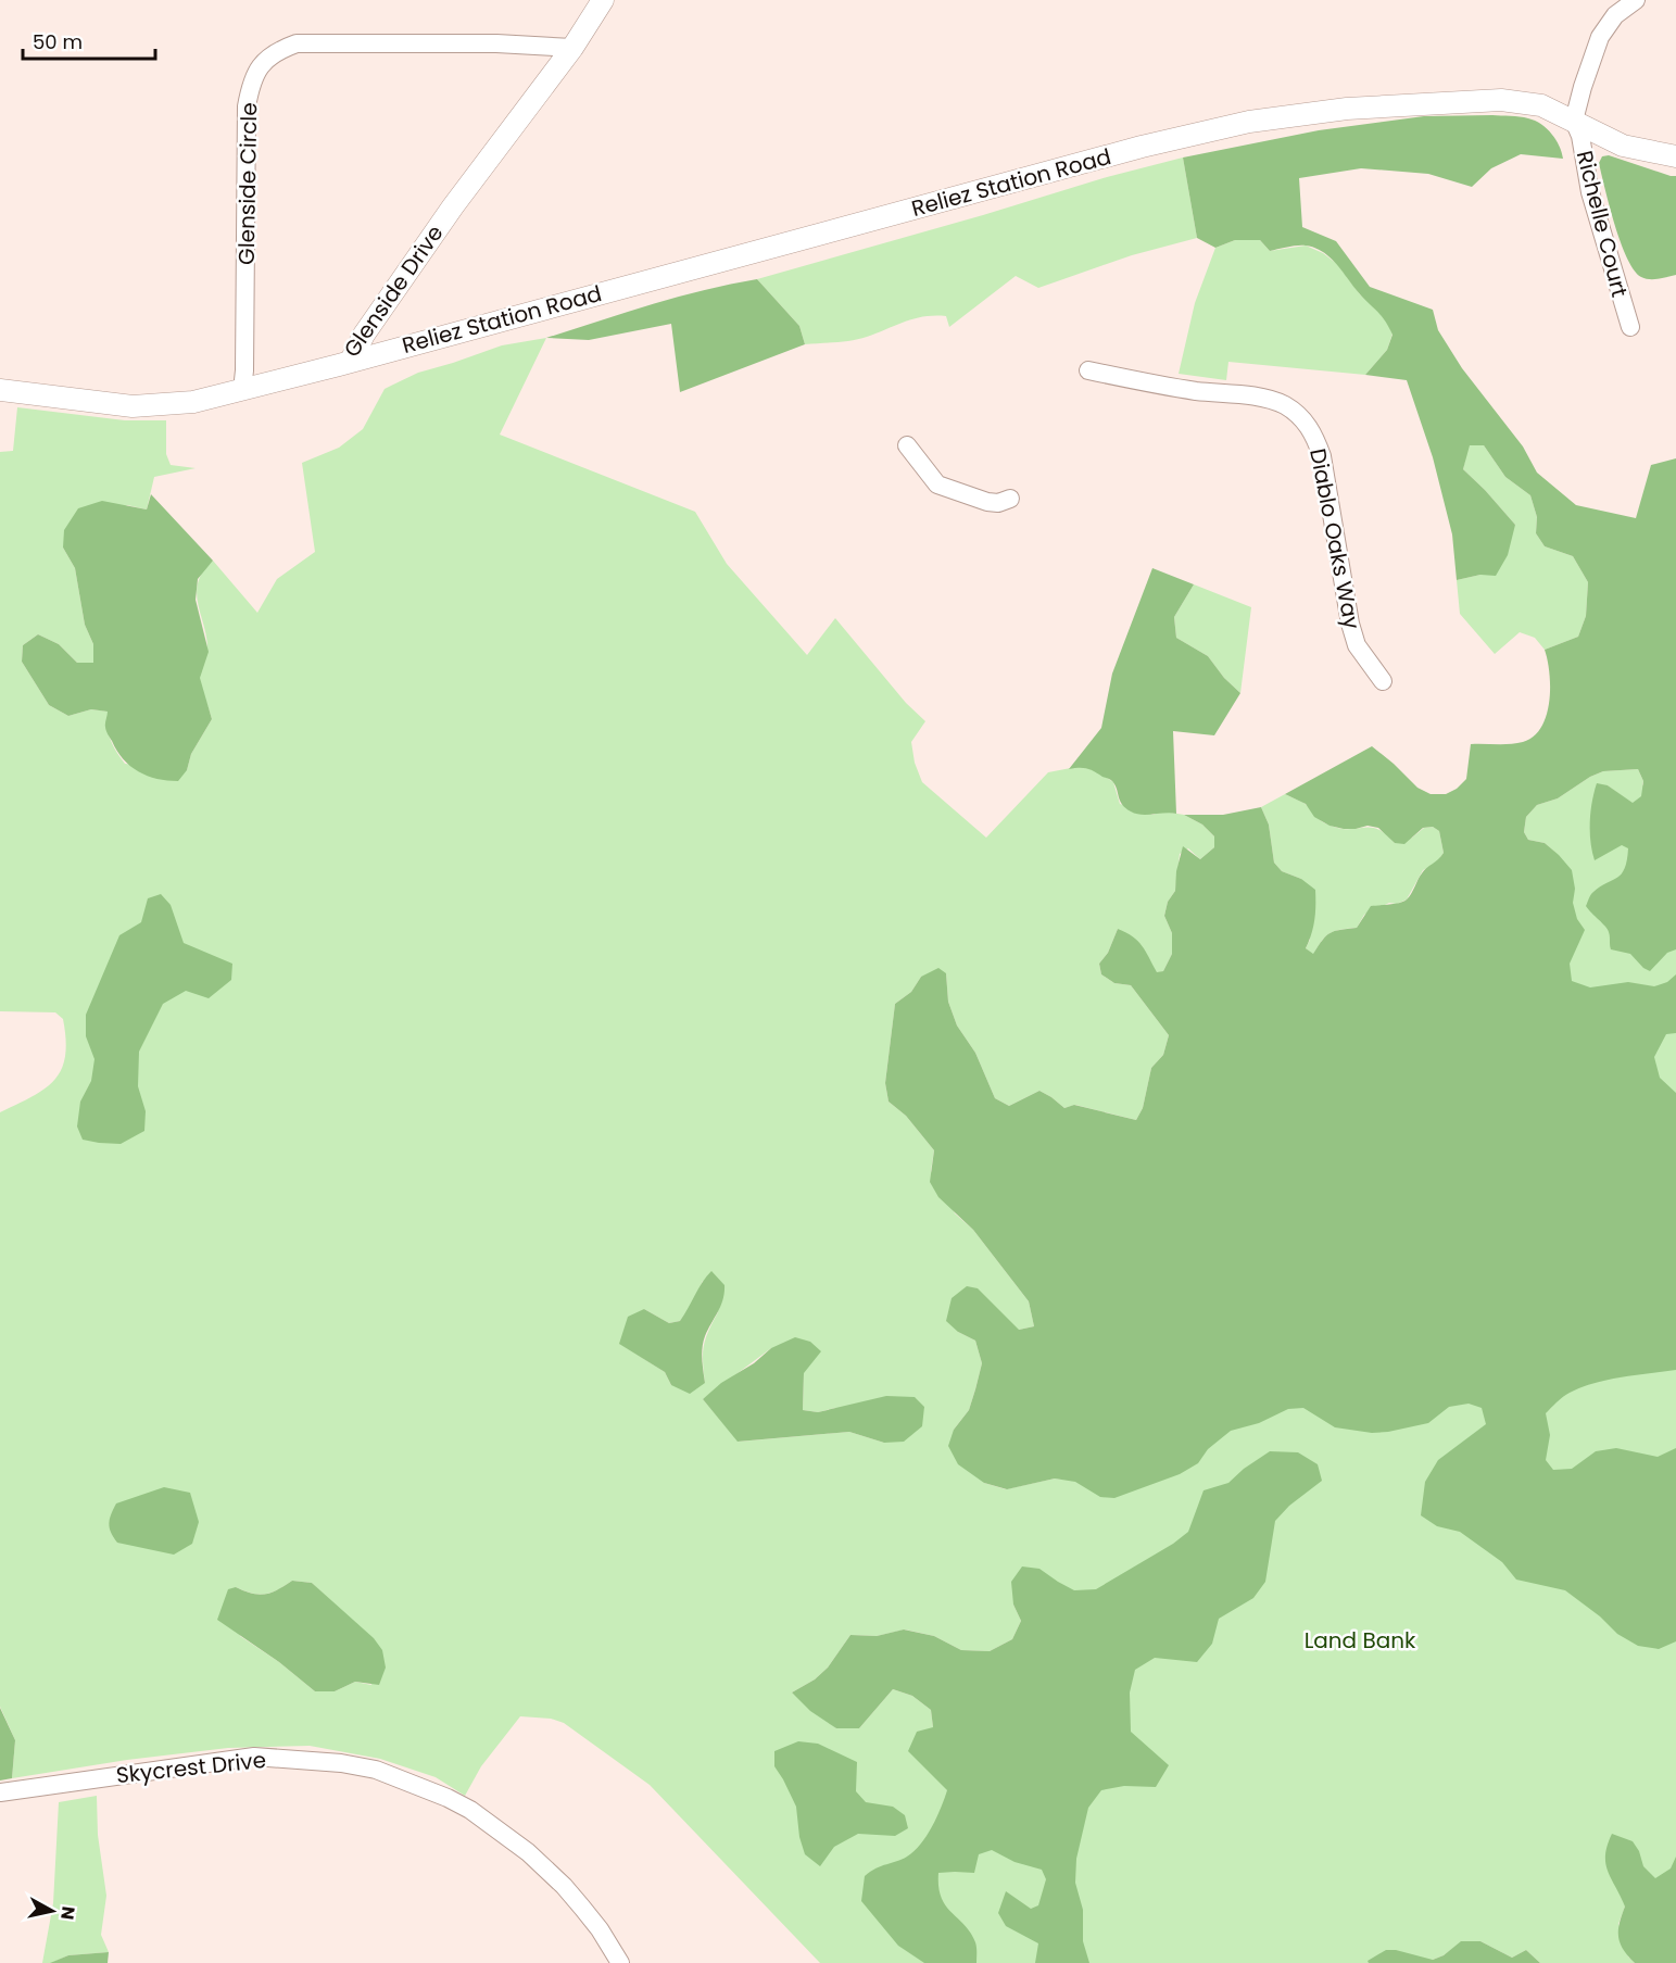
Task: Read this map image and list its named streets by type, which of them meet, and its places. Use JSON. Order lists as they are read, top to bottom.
{
  "streets": {
    "street": [
      "Reliez Station Road",
      "Glenside Circle",
      "Richelle Court",
      "Glenside Drive",
      "Diablo Oaks Way",
      "Skycrest Drive"
    ]
  },
  "crossings": [
    ["Reliez Station Road", "Richelle Court"],
    ["Reliez Station Road", "Glenside Drive"],
    ["Glenside Circle", "Glenside Drive"]
  ],
  "parks": ["Land Bank"],
  "scale_bar": "50 m",
  "north": "right"
}
